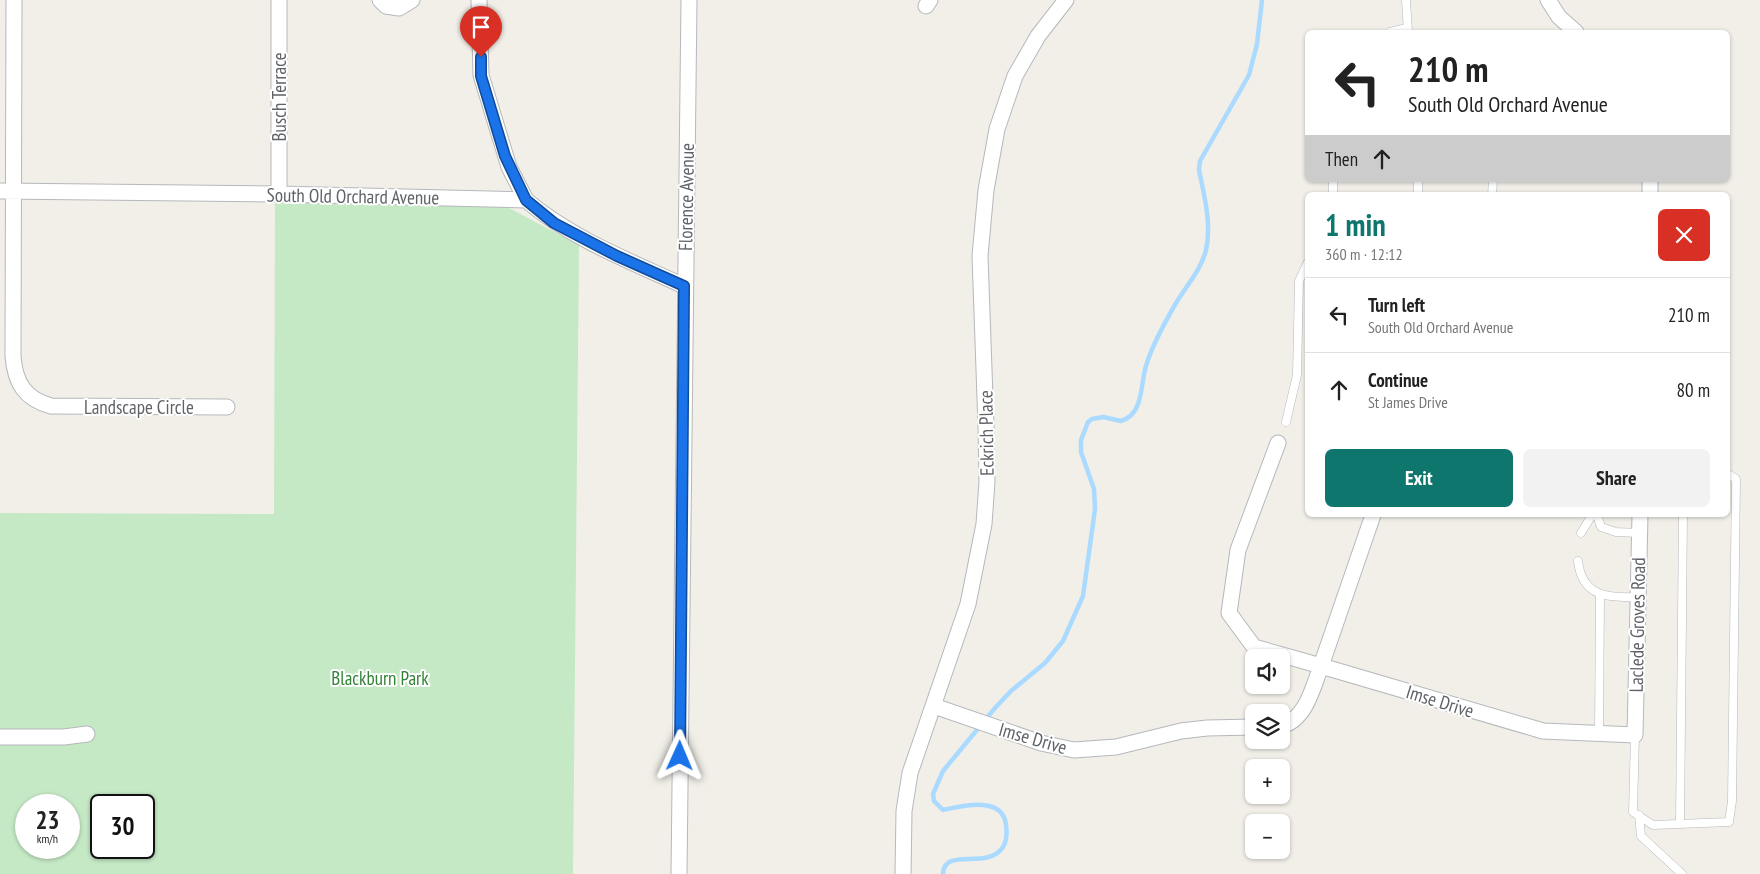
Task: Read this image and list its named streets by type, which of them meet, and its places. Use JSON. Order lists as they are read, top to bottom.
{
  "streets": {
    "street": [
      "Busch Terrace",
      "South Old Orchard Avenue",
      "Florence Avenue",
      "Landscape Circle",
      "Eckrich Place",
      "Laclede Groves Road",
      "Imse Drive"
    ]
  },
  "crossings": [
    ["Busch Terrace", "South Old Orchard Avenue"],
    ["South Old Orchard Avenue", "Landscape Circle"],
    ["Eckrich Place", "Imse Drive"],
    ["Laclede Groves Road", "Imse Drive"]
  ],
  "parks": ["Blackburn Park"],
  "page": {
    "turn": ["210 m", "South Old Orchard Avenue"],
    "then": "Then",
    "heading": ["1 min", "360 m · 12:12"],
    "list": [
      {
        "name": "Turn left",
        "note": "South Old Orchard Avenue",
        "value": "210 m"
      },
      {
        "name": "Continue",
        "note": "St James Drive",
        "value": "80 m"
      }
    ],
    "buttons": ["Exit", "Share"],
    "map_buttons": ["+", "−"],
    "speed": "23 km/h",
    "limit": "30"
  }
}
